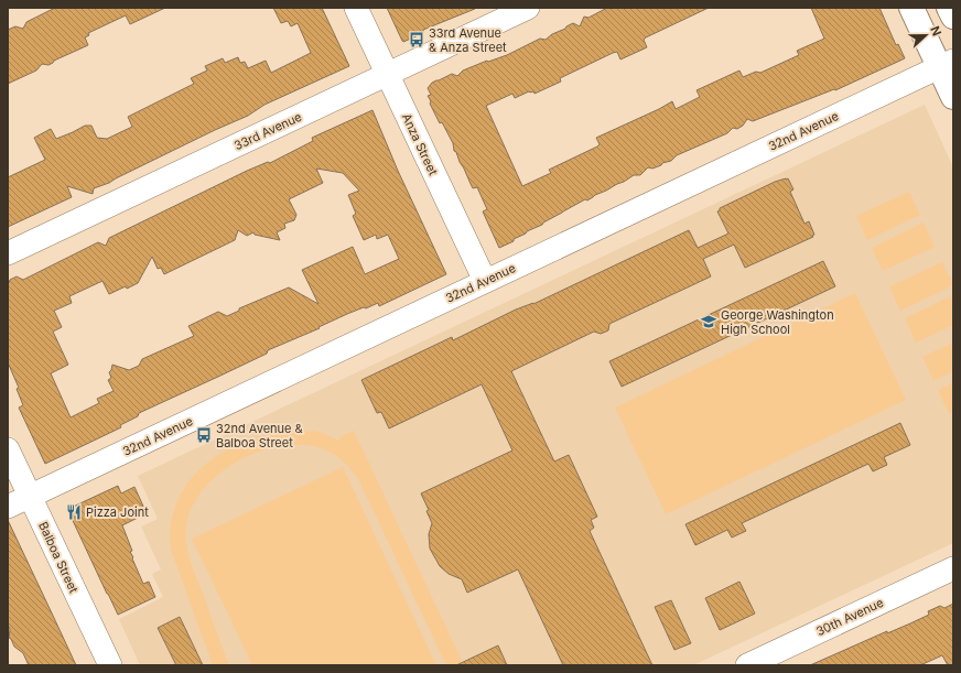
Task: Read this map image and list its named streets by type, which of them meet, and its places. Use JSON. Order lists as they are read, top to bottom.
{
  "streets": {
    "street": [
      "33rd Avenue",
      "32nd Avenue",
      "Anza Street",
      "Balboa Street",
      "30th Avenue"
    ]
  },
  "crossings": [
    ["33rd Avenue", "Anza Street"],
    ["32nd Avenue", "Anza Street"],
    ["32nd Avenue", "Balboa Street"]
  ],
  "places": {
    "bus stop": ["33rd Avenue & Anza Street", "32nd Avenue & Balboa Street"],
    "school or university": ["George Washington High School"],
    "restaurant": ["Pizza Joint"]
  },
  "north": "right"
}
